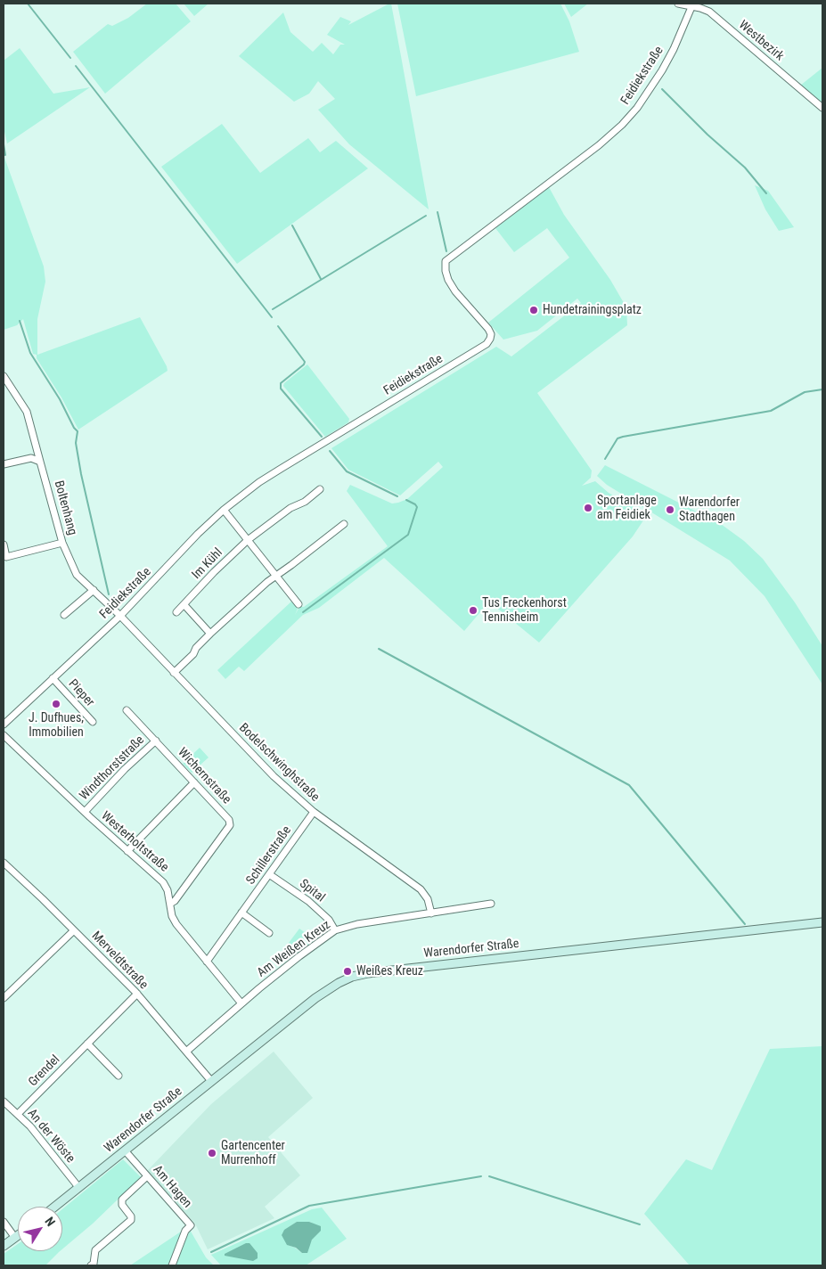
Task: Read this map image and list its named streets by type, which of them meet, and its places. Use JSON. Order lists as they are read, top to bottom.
{
  "streets": {
    "main road": ["Warendorfer Straße"],
    "street": [
      "Westbezirk",
      "Feidiekstraße",
      "Boltenhang",
      "Im Kühl",
      "Pieper",
      "Bodelschwinghstraße",
      "Windthorststraße",
      "Wichernstraße",
      "Westerholtstraße",
      "Schillerstraße",
      "Spital",
      "Am Weißen Kreuz",
      "Merveldtstraße",
      "Grendel",
      "An der Wöste",
      "Am Hagen"
    ]
  },
  "crossings": [
    ["Westbezirk", "Feidiekstraße"],
    ["Feidiekstraße", "Boltenhang"],
    ["Feidiekstraße", "Pieper"],
    ["Feidiekstraße", "Bodelschwinghstraße"],
    ["Boltenhang", "Bodelschwinghstraße"],
    ["Bodelschwinghstraße", "Schillerstraße"],
    ["Bodelschwinghstraße", "Am Weißen Kreuz"],
    ["Windthorststraße", "Wichernstraße"],
    ["Windthorststraße", "Westerholtstraße"],
    ["Wichernstraße", "Westerholtstraße"],
    ["Westerholtstraße", "Schillerstraße"],
    ["Westerholtstraße", "Am Weißen Kreuz"],
    ["Schillerstraße", "Spital"],
    ["Spital", "Am Weißen Kreuz"],
    ["Am Weißen Kreuz", "Merveldtstraße"],
    ["Warendorfer Straße", "Merveldtstraße"],
    ["Warendorfer Straße", "An der Wöste"],
    ["Warendorfer Straße", "Am Hagen"],
    ["Merveldtstraße", "Grendel"],
    ["Grendel", "An der Wöste"]
  ],
  "places": [
    "Hundetrainingsplatz",
    "Sportanlage am Feidiek",
    "Warendorfer Stadthagen",
    "Tus Freckenhorst Tennisheim",
    "J. Dufhues, Immobilien",
    "Weißes Kreuz",
    "Gartencenter Murrenhoff"
  ],
  "north": "top right"
}
